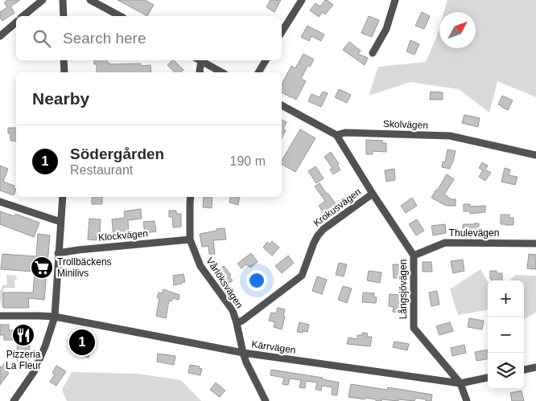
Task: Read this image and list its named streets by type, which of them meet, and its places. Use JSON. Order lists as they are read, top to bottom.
{
  "streets": {
    "street": [
      "Skolvägen",
      "Krokusvägen",
      "Thulevägen",
      "Klockvägen",
      "Vårlöksvägen",
      "Långsjövägen",
      "Kärrvägen"
    ]
  },
  "crossings": [
    ["Skolvägen", "Långsjövägen"],
    ["Krokusvägen", "Vårlöksvägen"],
    ["Krokusvägen", "Långsjövägen"],
    ["Thulevägen", "Långsjövägen"],
    ["Klockvägen", "Vårlöksvägen"],
    ["Vårlöksvägen", "Kärrvägen"],
    ["Långsjövägen", "Kärrvägen"]
  ],
  "places": {
    "supermarket": ["Trollbäckens Minilivs"],
    "restaurant": ["Pizzeria La Fleur"]
  },
  "north": "top right",
  "page": {
    "search": "Search here",
    "heading": "Nearby",
    "list": [
      {
        "mark": "1",
        "name": "Södergården",
        "note": "Restaurant",
        "value": "190 m"
      }
    ],
    "map_buttons": ["+", "−"],
    "pins": "1"
  }
}
